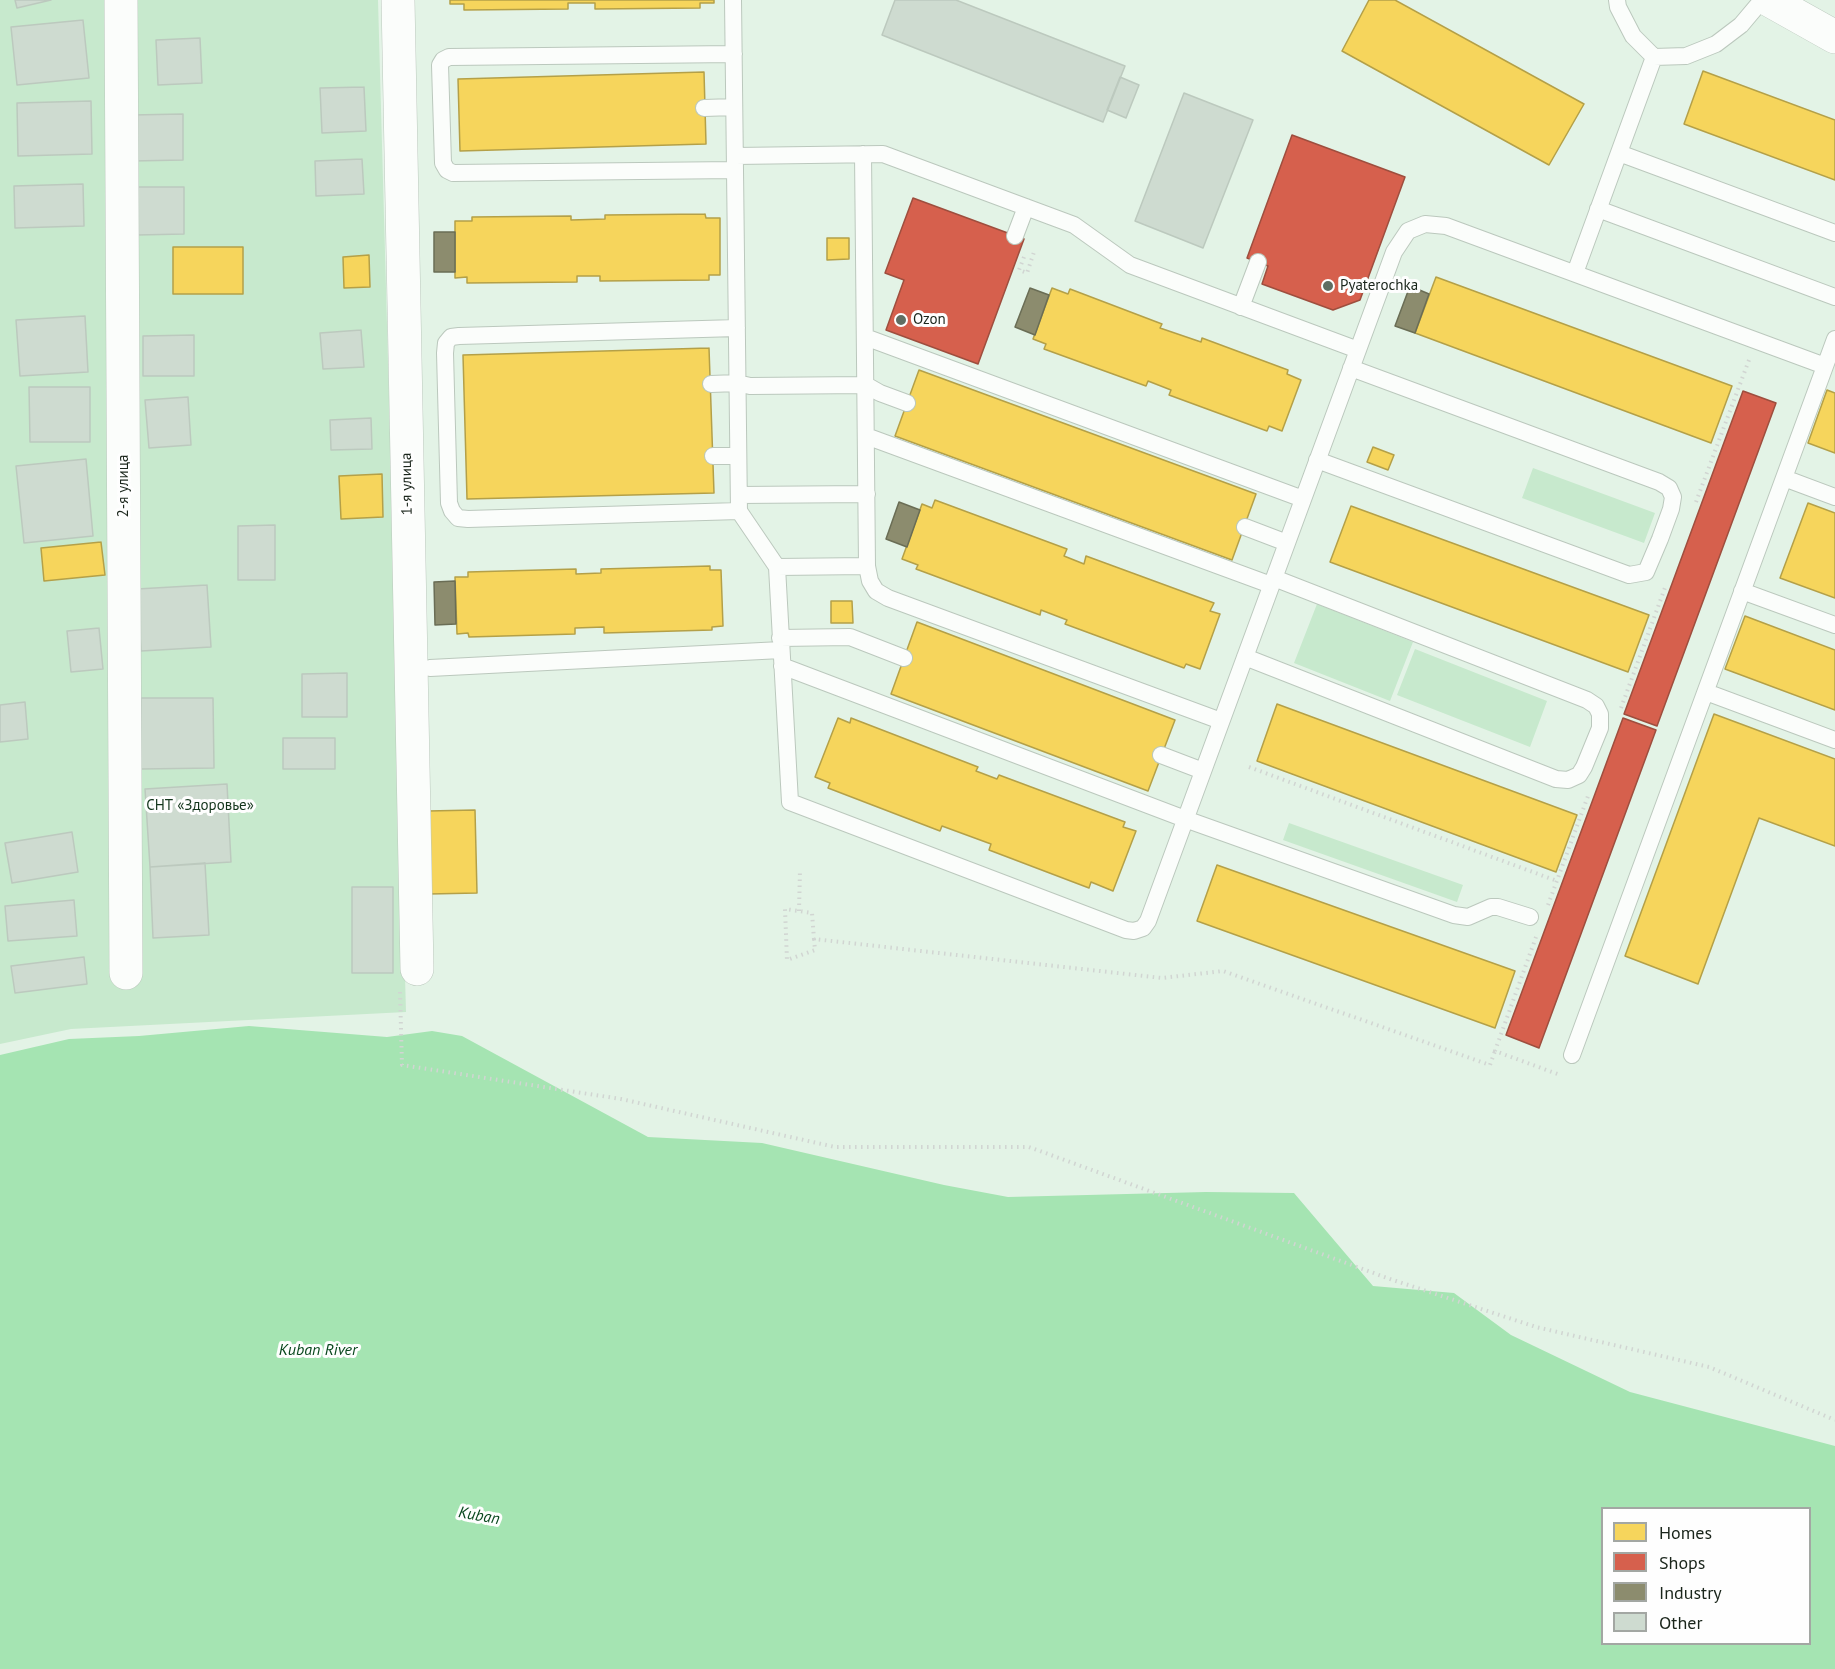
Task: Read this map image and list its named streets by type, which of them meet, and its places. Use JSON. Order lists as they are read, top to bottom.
{
  "streets": {
    "street": ["1-я улица", "2-я улица"]
  },
  "water": ["Kuban River", "Kuban"],
  "parks": ["СНТ «Здоровье»"],
  "places": ["Pyaterochka", "Ozon"],
  "legend": [
    "Homes",
    "Shops",
    "Industry",
    "Other"
  ]
}
